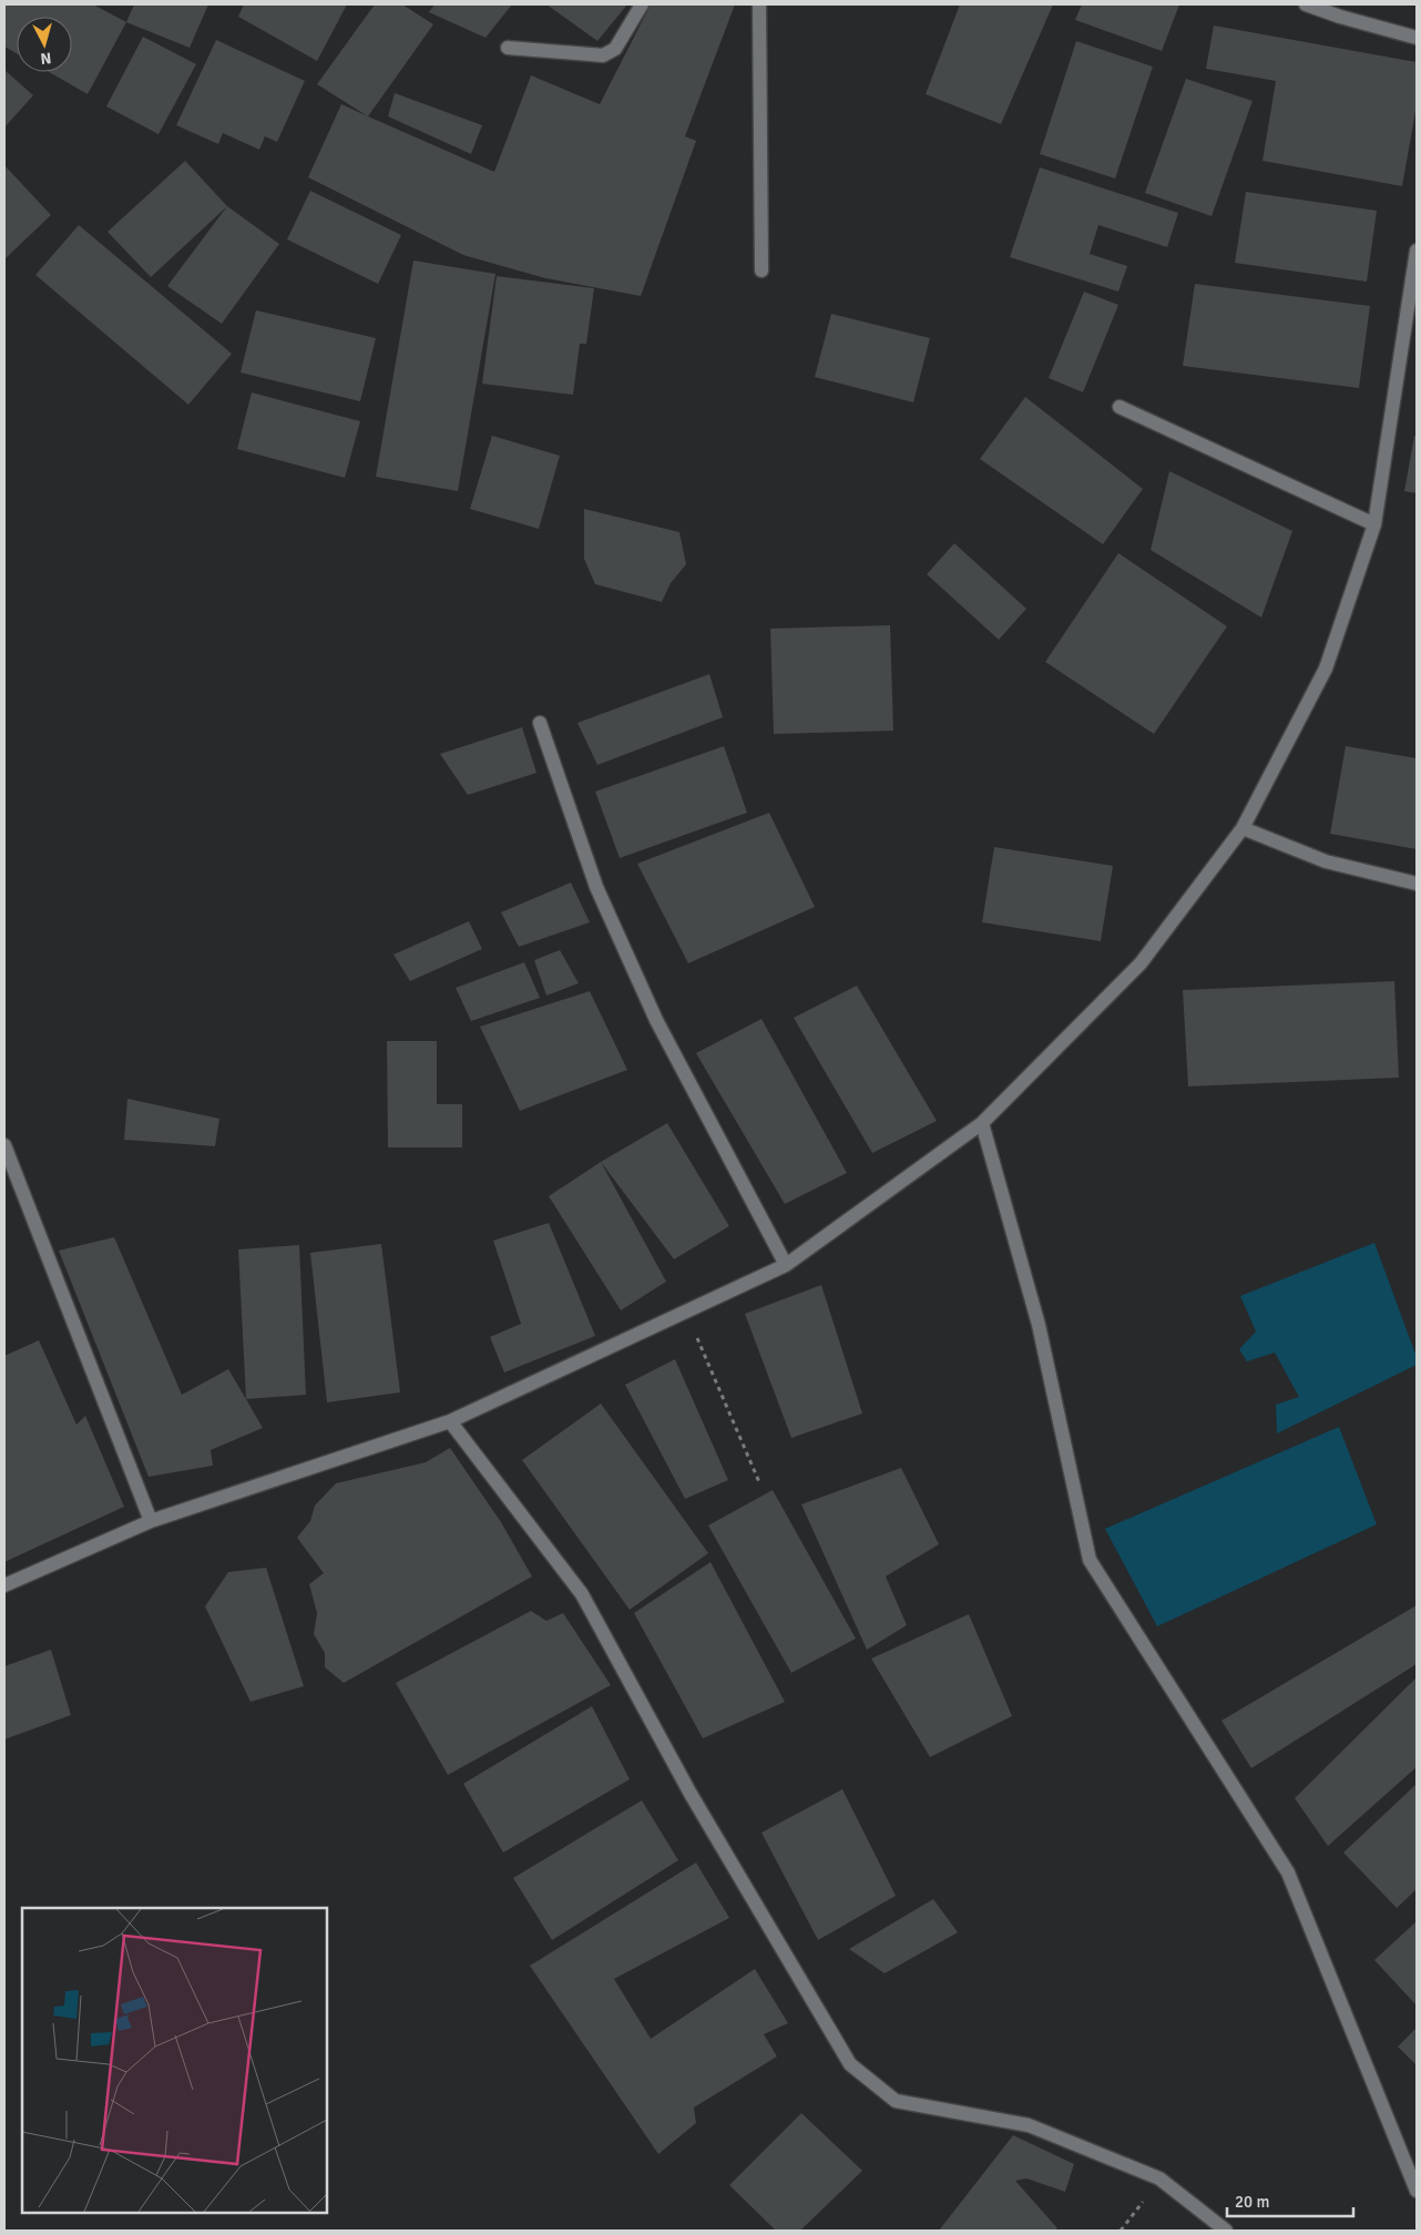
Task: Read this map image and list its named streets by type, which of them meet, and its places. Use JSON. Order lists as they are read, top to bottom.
{
  "scale_bar": "20 m",
  "north": "bottom"
}
